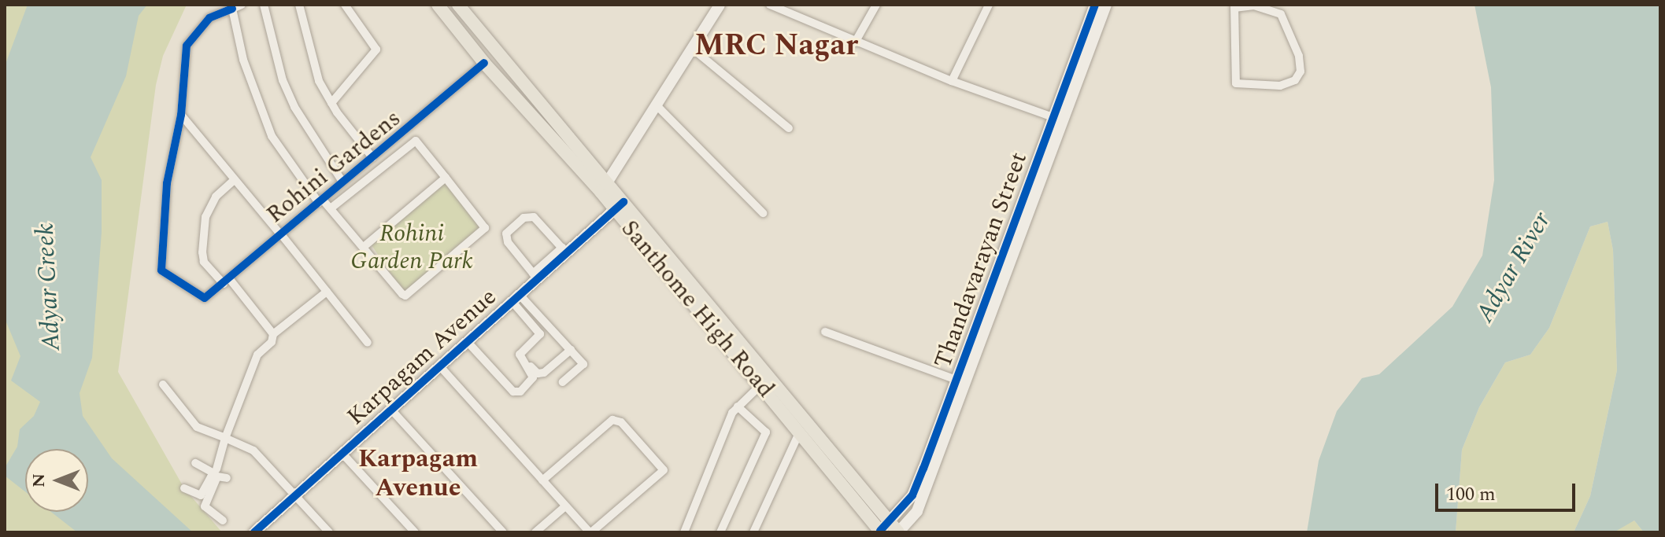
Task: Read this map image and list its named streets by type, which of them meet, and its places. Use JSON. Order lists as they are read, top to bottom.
{
  "streets": {
    "main road": ["Santhome High Road"],
    "street": ["Rohini Gardens", "Thandavarayan Street", "Karpagam Avenue"]
  },
  "crossings": [
    ["Rohini Gardens", "Santhome High Road"],
    ["Thandavarayan Street", "Santhome High Road"],
    ["Santhome High Road", "Karpagam Avenue"]
  ],
  "districts": ["MRC Nagar", "Karpagam Avenue"],
  "water": ["Adyar River", "Adyar Creek"],
  "parks": ["Rohini Garden Park"],
  "scale_bar": "100 m",
  "north": "left"
}
